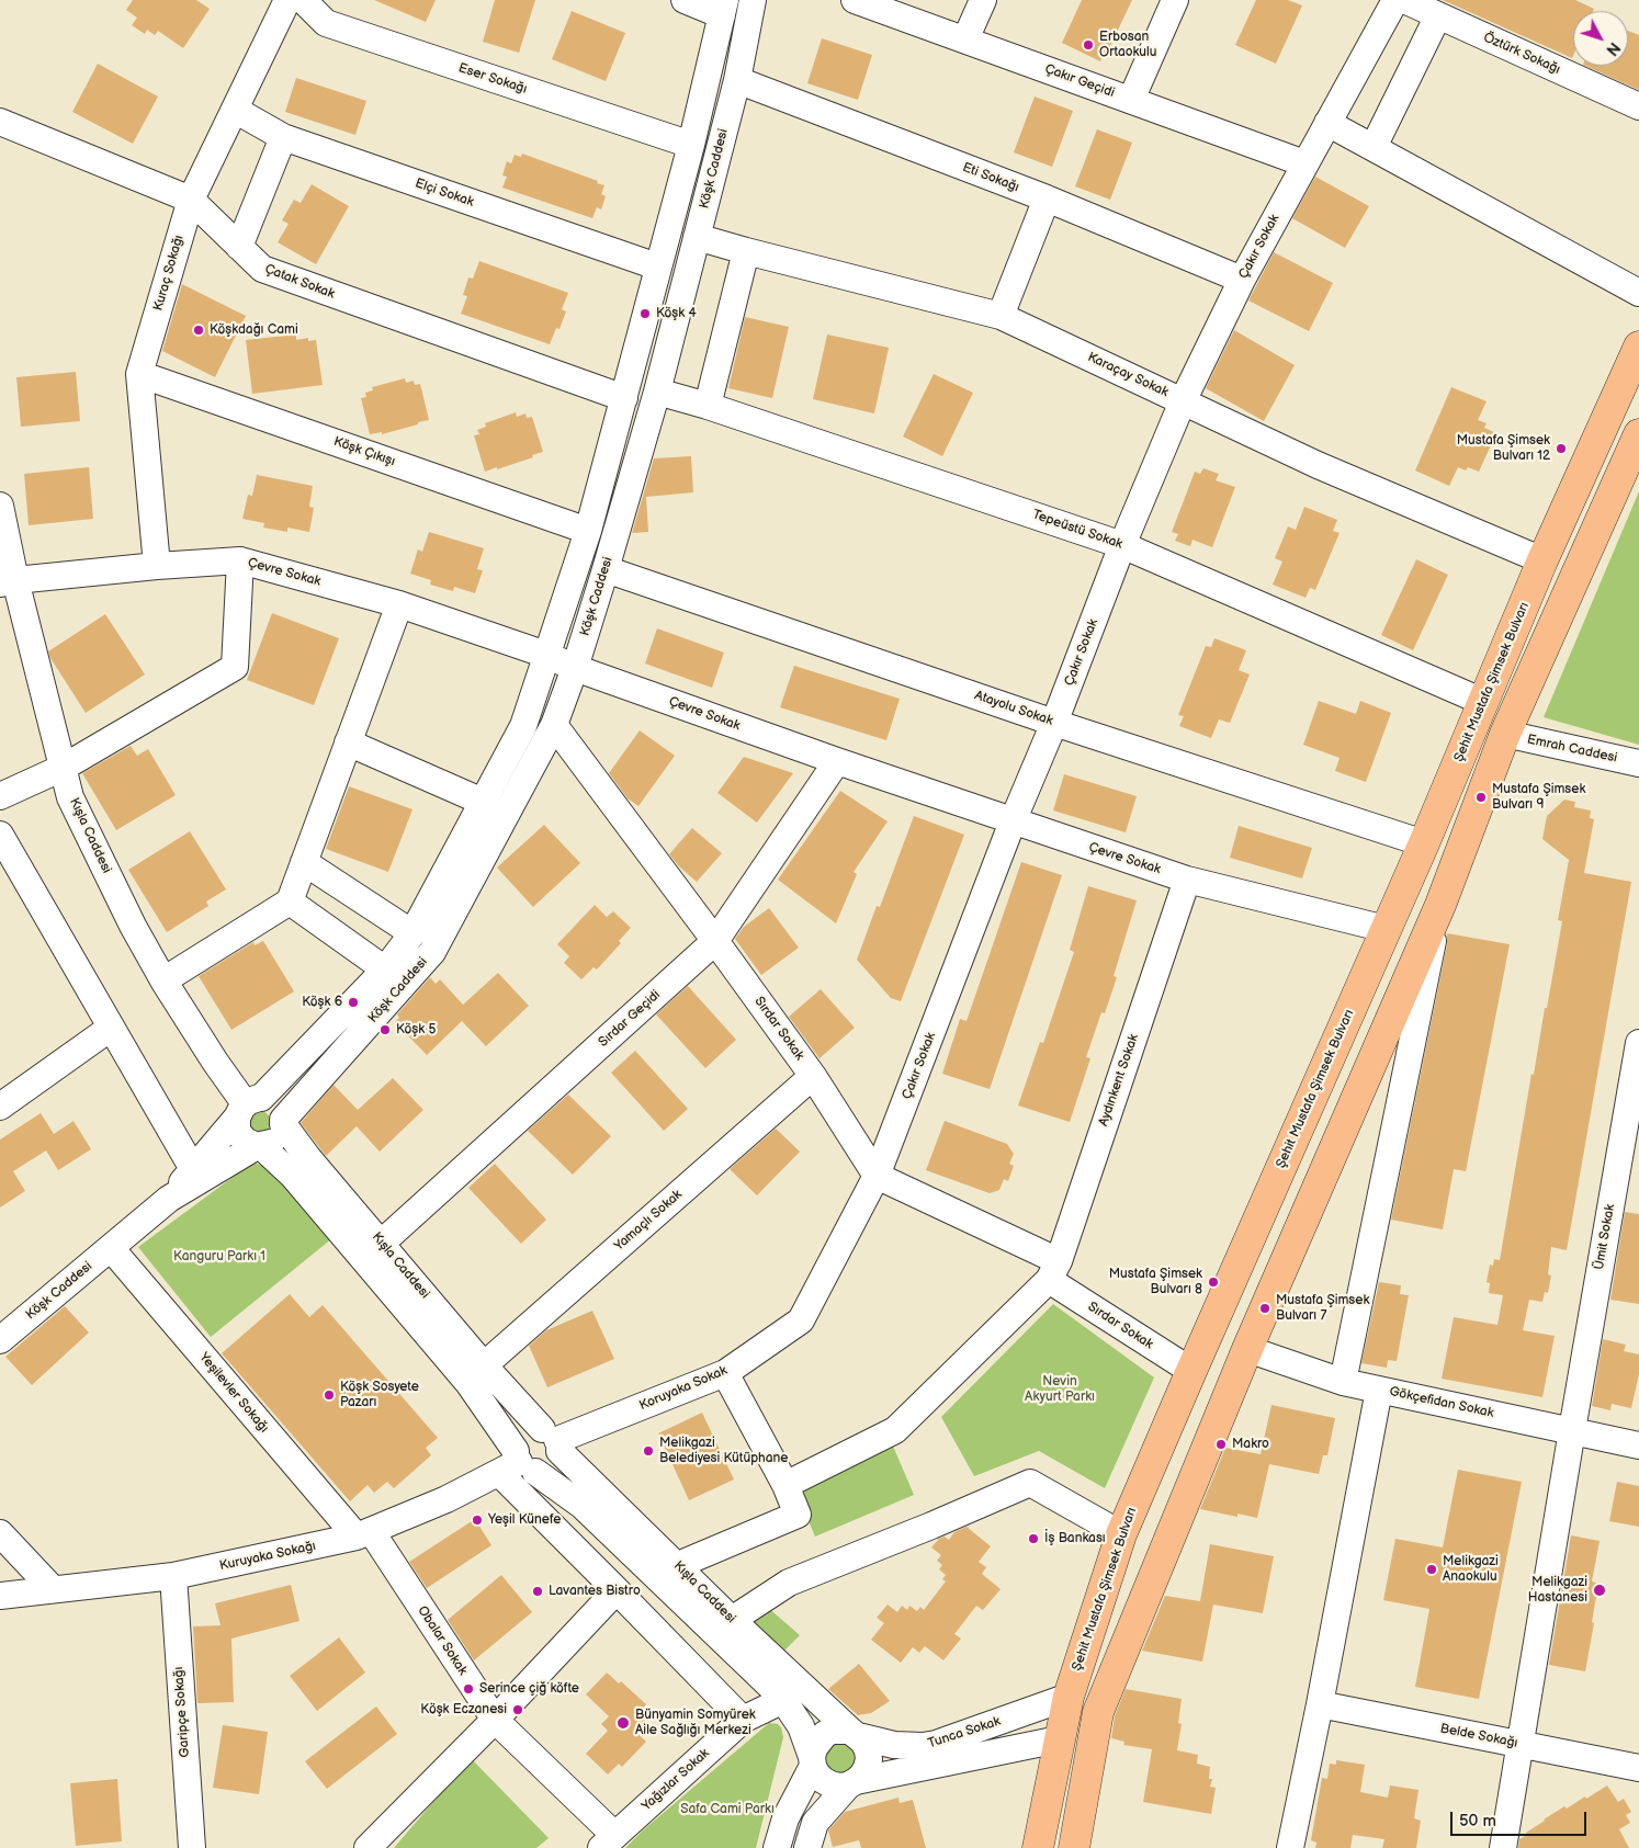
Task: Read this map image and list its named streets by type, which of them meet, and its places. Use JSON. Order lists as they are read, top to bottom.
{
  "streets": {
    "main road": ["Şehit Mustafa Şimsek Bulvarı"],
    "street": [
      "Öztürk Sokağı",
      "Eser Sokağı",
      "Çakır Geçidi",
      "Köşk Caddesi",
      "Eti Sokağı",
      "Elçi Sokak",
      "Çakır Sokak",
      "Kuraç Sokağı",
      "Çatak Sokak",
      "Karaçay Sokak",
      "Köşk Çıkışı",
      "Tepeüstü Sokak",
      "Çevre Sokak",
      "Atayolu Sokak",
      "Emrah Caddesi",
      "Kışla Caddesi",
      "Sırdar Geçidi",
      "Sırdar Sokak",
      "Aydınkent Sokak",
      "Yamaçlı Sokak",
      "Ümit Sokak",
      "Koruyaka Sokak",
      "Yeşilevler Sokağı",
      "Gökçefidan Sokak",
      "Kuruyaka Sokağı",
      "Obalar Sokak",
      "Garipçe Sokağı",
      "Tunca Sokak",
      "Belde Sokağı",
      "Yağızlar Sokak"
    ]
  },
  "crossings": [
    ["Eser Sokağı", "Köşk Caddesi"],
    ["Çakır Geçidi", "Çakır Sokak"],
    ["Köşk Caddesi", "Eti Sokağı"],
    ["Köşk Caddesi", "Elçi Sokak"],
    ["Köşk Caddesi", "Çatak Sokak"],
    ["Köşk Caddesi", "Karaçay Sokak"],
    ["Köşk Caddesi", "Köşk Çıkışı"],
    ["Köşk Caddesi", "Tepeüstü Sokak"],
    ["Köşk Caddesi", "Çevre Sokak"],
    ["Köşk Caddesi", "Atayolu Sokak"],
    ["Köşk Caddesi", "Kışla Caddesi"],
    ["Köşk Caddesi", "Sırdar Sokak"],
    ["Köşk Caddesi", "Yeşilevler Sokağı"],
    ["Eti Sokağı", "Çakır Sokak"],
    ["Elçi Sokak", "Kuraç Sokağı"],
    ["Çakır Sokak", "Karaçay Sokak"],
    ["Çakır Sokak", "Tepeüstü Sokak"],
    ["Çakır Sokak", "Çevre Sokak"],
    ["Çakır Sokak", "Atayolu Sokak"],
    ["Çakır Sokak", "Sırdar Sokak"],
    ["Çakır Sokak", "Koruyaka Sokak"],
    ["Kuraç Sokağı", "Çatak Sokak"],
    ["Kuraç Sokağı", "Köşk Çıkışı"],
    ["Kuraç Sokağı", "Çevre Sokak"],
    ["Karaçay Sokak", "Şehit Mustafa Şimsek Bulvarı"],
    ["Tepeüstü Sokak", "Şehit Mustafa Şimsek Bulvarı"],
    ["Çevre Sokak", "Şehit Mustafa Şimsek Bulvarı"],
    ["Çevre Sokak", "Kışla Caddesi"],
    ["Çevre Sokak", "Sırdar Geçidi"],
    ["Çevre Sokak", "Aydınkent Sokak"],
    ["Şehit Mustafa Şimsek Bulvarı", "Atayolu Sokak"],
    ["Şehit Mustafa Şimsek Bulvarı", "Sırdar Sokak"],
    ["Şehit Mustafa Şimsek Bulvarı", "Tunca Sokak"],
    ["Kışla Caddesi", "Sırdar Geçidi"],
    ["Kışla Caddesi", "Yamaçlı Sokak"],
    ["Kışla Caddesi", "Koruyaka Sokak"],
    ["Kışla Caddesi", "Kuruyaka Sokağı"],
    ["Kışla Caddesi", "Tunca Sokak"],
    ["Kışla Caddesi", "Yağızlar Sokak"],
    ["Sırdar Geçidi", "Sırdar Sokak"],
    ["Sırdar Sokak", "Aydınkent Sokak"],
    ["Sırdar Sokak", "Yamaçlı Sokak"],
    ["Ümit Sokak", "Gökçefidan Sokak"],
    ["Ümit Sokak", "Belde Sokağı"],
    ["Koruyaka Sokak", "Kuruyaka Sokağı"],
    ["Yeşilevler Sokağı", "Kuruyaka Sokağı"],
    ["Yeşilevler Sokağı", "Obalar Sokak"],
    ["Kuruyaka Sokağı", "Obalar Sokak"],
    ["Kuruyaka Sokağı", "Garipçe Sokağı"],
    ["Obalar Sokak", "Yağızlar Sokak"]
  ],
  "parks": ["Kanguru Parkı 1", "Nevin Akyurt Parkı", "Safa Cami Parkı"],
  "places": [
    "Erbosan Ortaokulu",
    "Köşk 4",
    "Köşkdağı Cami",
    "Mustafa Şimsek Bulvarı 12",
    "Mustafa Şimsek Bulvarı 9",
    "Köşk 6",
    "Köşk 5",
    "Mustafa Şimsek Bulvarı 8",
    "Mustafa Şimsek Bulvarı 7",
    "Köşk Sosyete Pazarı",
    "Makro",
    "Melikgazi Belediyesi Kütüphane",
    "Yeşil Künefe",
    "İş Bankası",
    "Melikgazi Anaokulu",
    "Melikgazi Hastanesi",
    "Lavantes Bistro",
    "Serince çiğ köfte",
    "Köşk Eczanesi",
    "Bünyamin Somyürek Aile Sağlığı Merkezi"
  ],
  "scale_bar": "50 m",
  "north": "bottom right"
}
